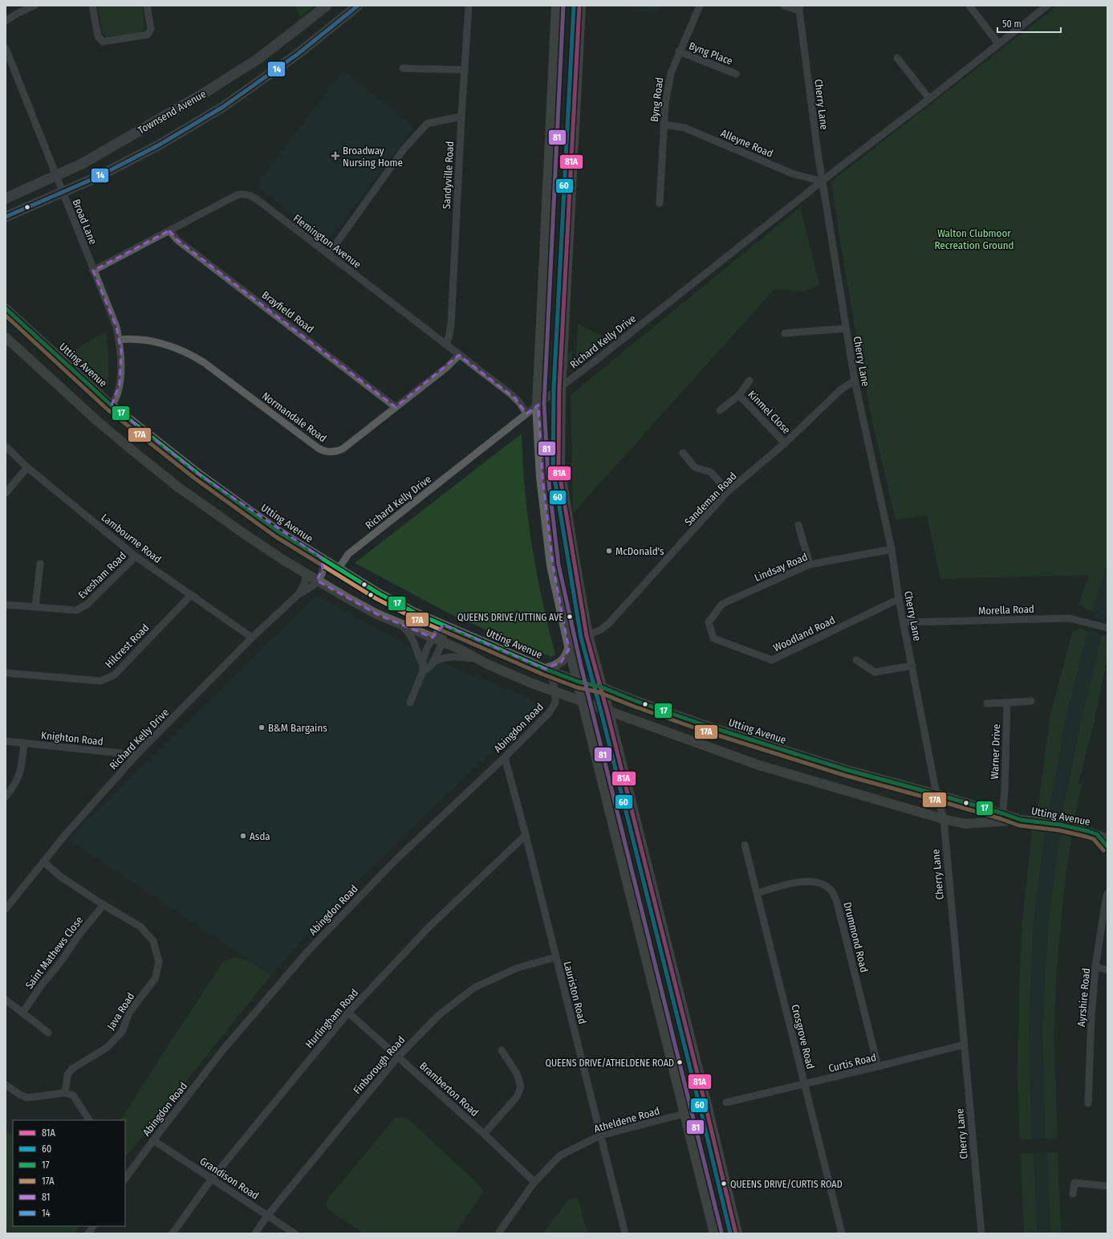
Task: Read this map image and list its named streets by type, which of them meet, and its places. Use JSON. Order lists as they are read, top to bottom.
{
  "streets": {
    "main road": ["Townsend Avenue"],
    "street": [
      "Byng Place",
      "Byng Road",
      "Cherry Lane",
      "Alleyne Road",
      "Sandyville Road",
      "Broad Lane",
      "Flemington Avenue",
      "Brayfield Road",
      "Richard Kelly Drive",
      "Utting Avenue",
      "Kinmel Close",
      "Normandale Road",
      "Sandeman Road",
      "Lambourne Road",
      "Lindsay Road",
      "Evesham Road",
      "Morella Road",
      "Woodland Road",
      "Hilcrest Road",
      "Abingdon Road",
      "Knighton Road",
      "Warner Drive",
      "Drummond Road",
      "Saint Mathews Close",
      "Lauriston Road",
      "Ayrshire Road",
      "Java Road",
      "Hurlingham Road",
      "Crosgrove Road",
      "Curtis Road",
      "Finborough Road",
      "Bramberton Road",
      "Atheldene Road",
      "Grandison Road"
    ]
  },
  "crossings": [
    ["Byng Place", "Byng Road"],
    ["Byng Road", "Alleyne Road"],
    ["Cherry Lane", "Alleyne Road"],
    ["Cherry Lane", "Richard Kelly Drive"],
    ["Cherry Lane", "Utting Avenue"],
    ["Cherry Lane", "Sandeman Road"],
    ["Cherry Lane", "Lindsay Road"],
    ["Cherry Lane", "Morella Road"],
    ["Cherry Lane", "Woodland Road"],
    ["Cherry Lane", "Curtis Road"],
    ["Townsend Avenue", "Broad Lane"],
    ["Alleyne Road", "Richard Kelly Drive"],
    ["Sandyville Road", "Flemington Avenue"],
    ["Broad Lane", "Flemington Avenue"],
    ["Broad Lane", "Utting Avenue"],
    ["Broad Lane", "Normandale Road"],
    ["Flemington Avenue", "Brayfield Road"],
    ["Flemington Avenue", "Richard Kelly Drive"],
    ["Flemington Avenue", "Normandale Road"],
    ["Brayfield Road", "Normandale Road"],
    ["Richard Kelly Drive", "Utting Avenue"],
    ["Richard Kelly Drive", "Lambourne Road"],
    ["Richard Kelly Drive", "Knighton Road"],
    ["Richard Kelly Drive", "Java Road"],
    ["Utting Avenue", "Abingdon Road"],
    ["Utting Avenue", "Warner Drive"],
    ["Kinmel Close", "Sandeman Road"],
    ["Lambourne Road", "Evesham Road"],
    ["Lambourne Road", "Hilcrest Road"],
    ["Lindsay Road", "Woodland Road"],
    ["Abingdon Road", "Lauriston Road"],
    ["Abingdon Road", "Grandison Road"],
    ["Drummond Road", "Crosgrove Road"],
    ["Drummond Road", "Curtis Road"],
    ["Saint Mathews Close", "Java Road"],
    ["Lauriston Road", "Hurlingham Road"],
    ["Lauriston Road", "Finborough Road"],
    ["Lauriston Road", "Atheldene Road"],
    ["Hurlingham Road", "Bramberton Road"],
    ["Hurlingham Road", "Grandison Road"],
    ["Crosgrove Road", "Curtis Road"],
    ["Finborough Road", "Bramberton Road"],
    ["Finborough Road", "Grandison Road"],
    ["Bramberton Road", "Atheldene Road"]
  ],
  "parks": ["Walton Clubmoor Recreation Ground"],
  "places": {
    "health": ["Broadway Nursing Home"],
    "other": [
      "McDonald's",
      "QUEENS DRIVE/UTTING AVE",
      "B&M Bargains",
      "Asda",
      "QUEENS DRIVE/ATHELDENE ROAD",
      "QUEENS DRIVE/CURTIS ROAD"
    ]
  },
  "lines": [
    "transit line 81A",
    "transit line 60",
    "transit line 81",
    "transit line 14",
    "transit line 17",
    "transit line 17A"
  ],
  "legend": [
    "81A",
    "60",
    "17",
    "17A",
    "81",
    "14"
  ],
  "scale_bar": "50 m"
}
